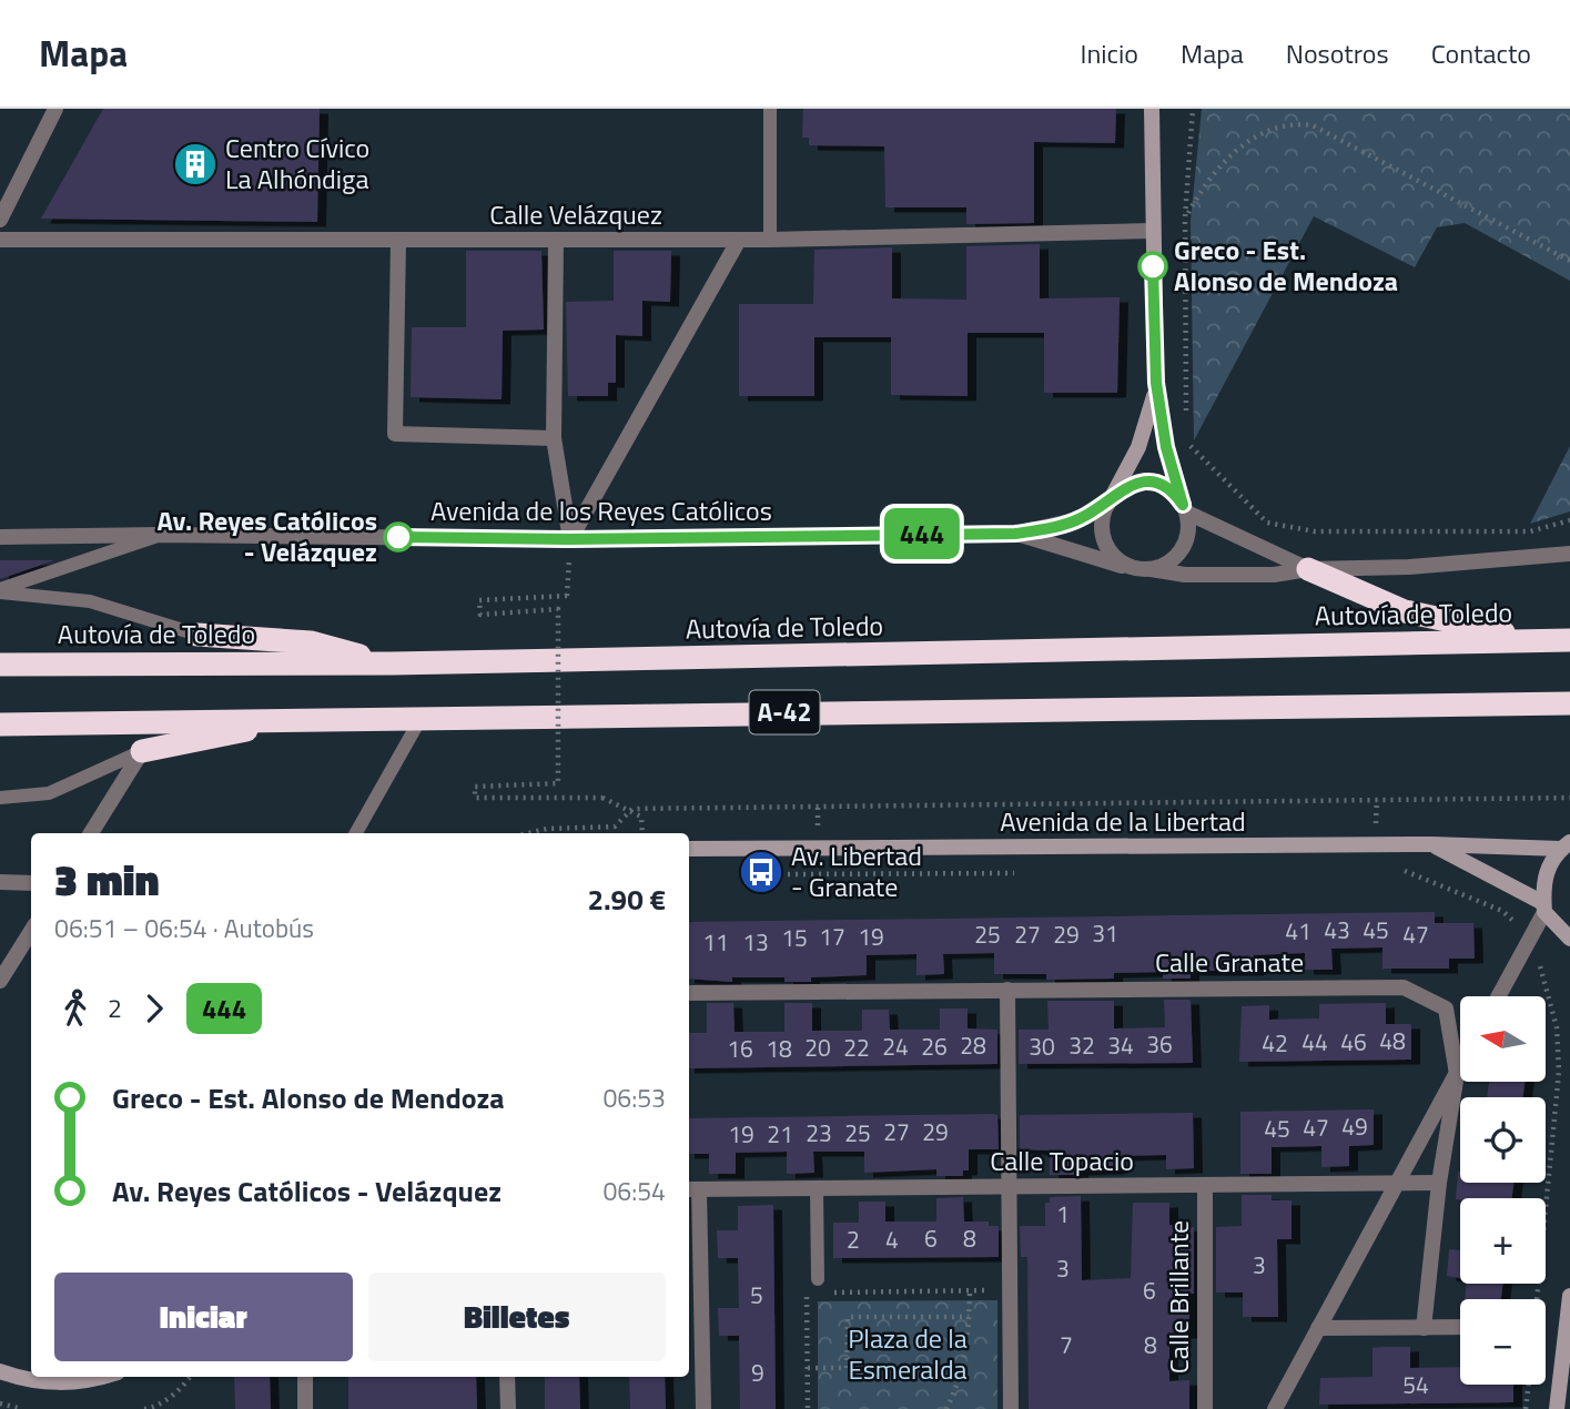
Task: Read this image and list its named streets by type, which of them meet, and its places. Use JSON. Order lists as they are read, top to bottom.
{
  "streets": {
    "highway": ["Autovía de Toledo", "A-42"],
    "street": [
      "Calle Velázquez",
      "Avenida de los Reyes Católicos",
      "Avenida de la Libertad",
      "Calle Granate",
      "Calle Topacio",
      "Calle Brillante"
    ]
  },
  "crossings": [
    ["Calle Granate", "Calle Topacio"],
    ["Calle Topacio", "Calle Brillante"]
  ],
  "parks": ["Plaza de la Esmeralda"],
  "places": {
    "building": ["Centro Cívico La Alhóndiga"],
    "other": ["Greco - Est. Alonso de Mendoza", "Av. Reyes Católicos - Velázquez"],
    "bus stop": ["Av. Libertad - Granate"]
  },
  "lines": ["bus line 444"],
  "house_numbers": [
    "43",
    "45",
    "41",
    "31",
    "25",
    "27",
    "29",
    "47",
    "17",
    "19",
    "15",
    "11",
    "13",
    "48",
    "44",
    "46",
    "42",
    "36",
    "28",
    "32",
    "34",
    "24",
    "26",
    "30",
    "20",
    "22",
    "16",
    "18",
    "49",
    "47",
    "45",
    "27",
    "29",
    "23",
    "25",
    "19",
    "21",
    "1",
    "6",
    "8",
    "2",
    "4",
    "3",
    "3",
    "6",
    "5",
    "7",
    "8",
    "9",
    "54"
  ],
  "north": "left",
  "page": {
    "header": "Mapa",
    "nav": [
      "Inicio",
      "Mapa",
      "Nosotros",
      "Contacto"
    ],
    "on_map": "444",
    "heading": ["3 min", "06:51 – 06:54 · Autobús", "2.90 €"],
    "legs": ["2", "444"],
    "map_buttons": ["+", "−"],
    "list": [
      {
        "name": "Greco - Est. Alonso de Mendoza",
        "value": "06:53"
      },
      {
        "name": "Av. Reyes Católicos - Velázquez",
        "value": "06:54"
      }
    ],
    "buttons": ["Iniciar", "Billetes"]
  }
}
